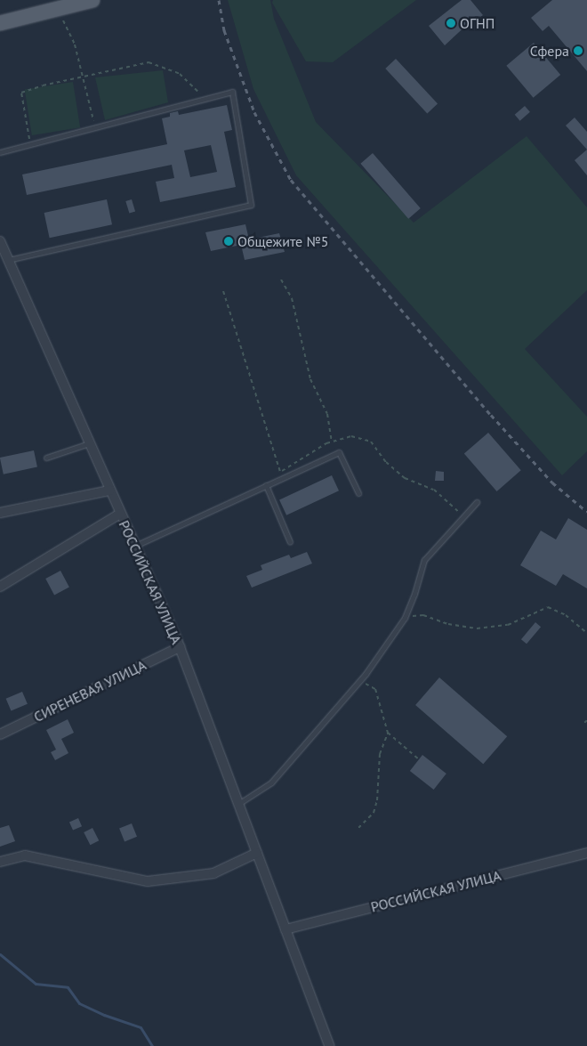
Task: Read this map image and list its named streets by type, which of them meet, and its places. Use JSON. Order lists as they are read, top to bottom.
{
  "streets": {
    "street": ["РОССИЙСКАЯ УЛИЦА", "СИРЕНЕВАЯ УЛИЦА"]
  },
  "crossings": [
    ["РОССИЙСКАЯ УЛИЦА", "СИРЕНЕВАЯ УЛИЦА"]
  ],
  "places": ["ОГНП", "Сфера", "Общежите №5"]
}
